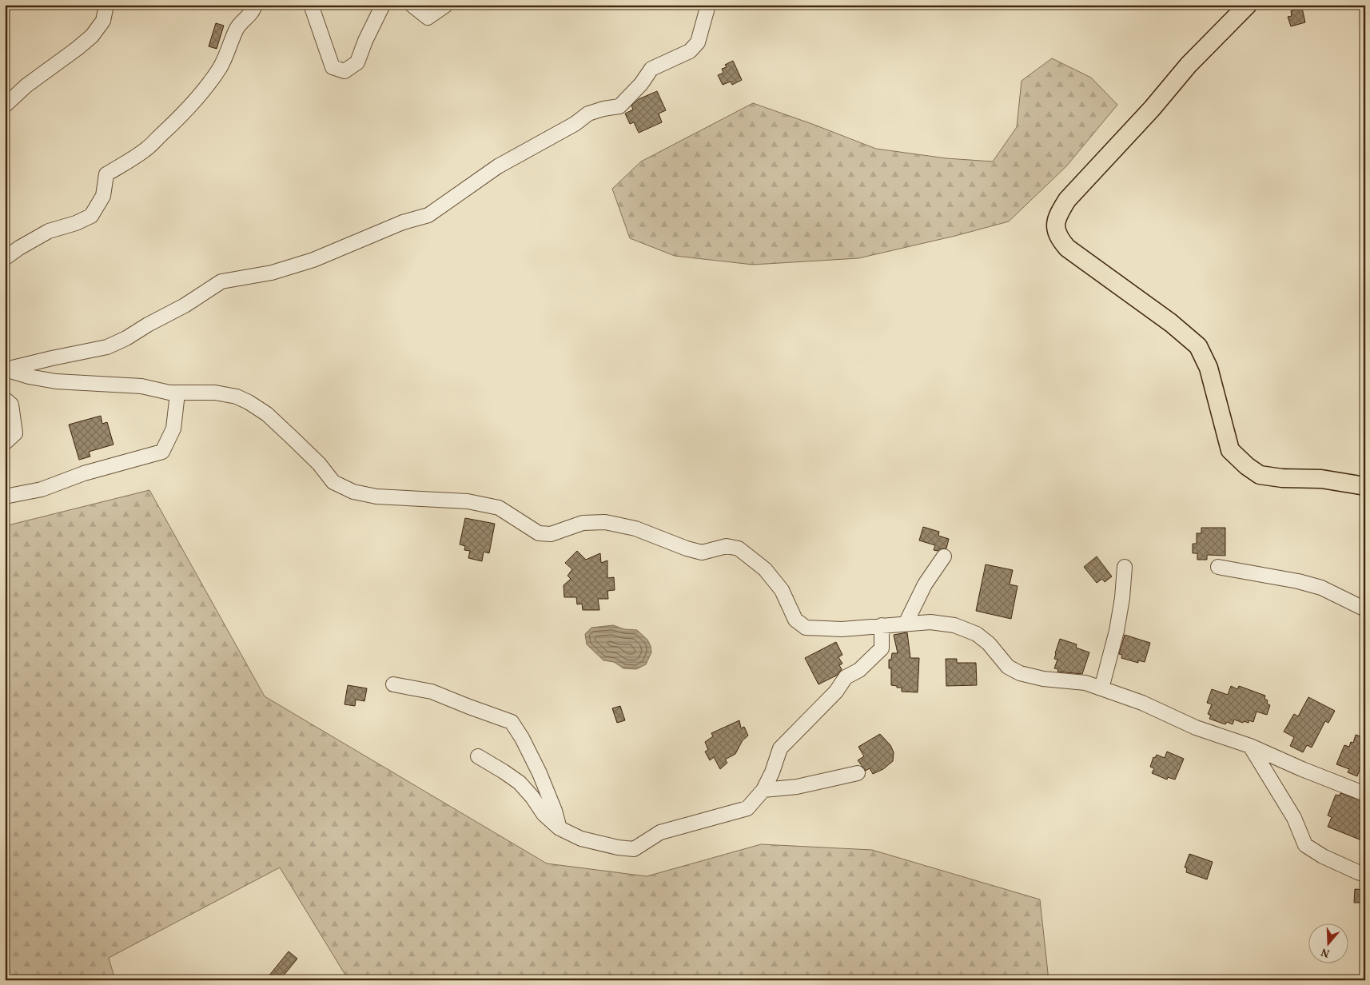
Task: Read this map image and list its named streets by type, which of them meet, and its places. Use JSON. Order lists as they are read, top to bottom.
{
  "north": "bottom"
}
